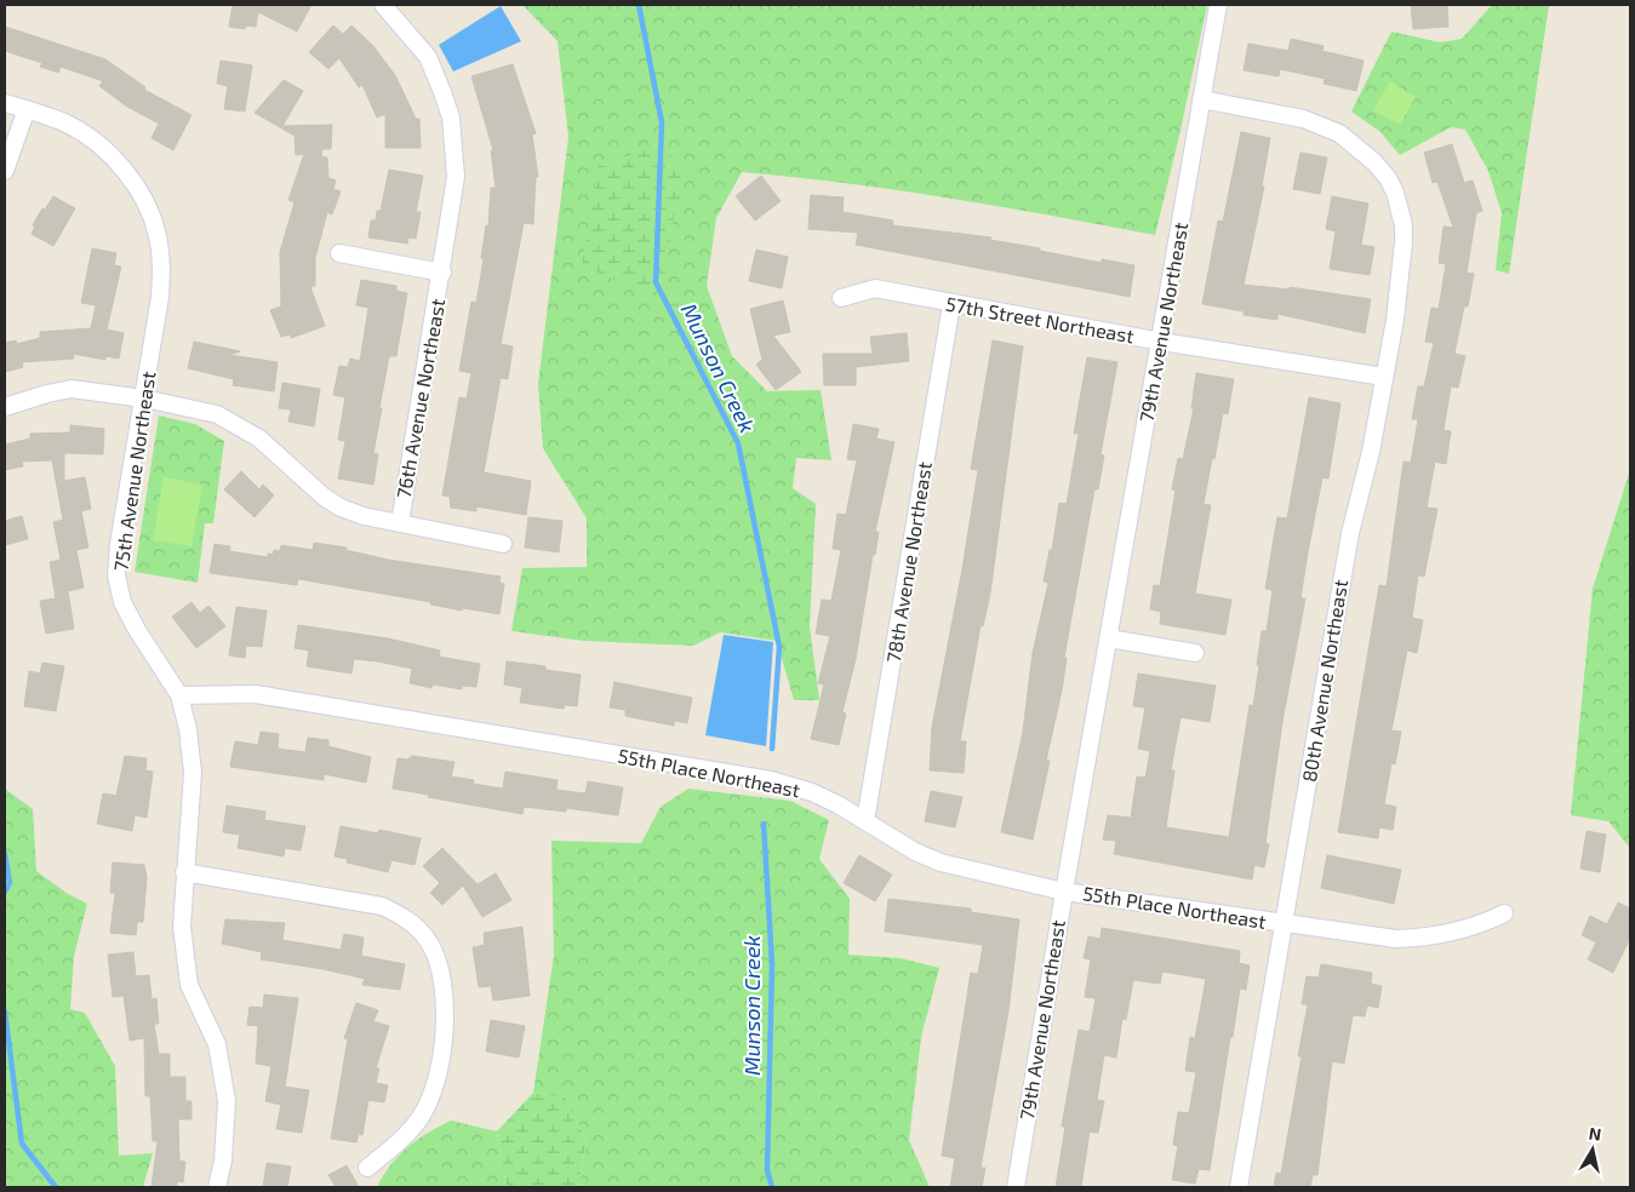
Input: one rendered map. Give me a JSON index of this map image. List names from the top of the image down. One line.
{"streets":{"street":["57th Street Northeast","79th Avenue Northeast","76th Avenue Northeast","75th Avenue Northeast","78th Avenue Northeast","80th Avenue Northeast","55th Place Northeast"]},"crossings":[["57th Street Northeast","79th Avenue Northeast"],["57th Street Northeast","78th Avenue Northeast"],["57th Street Northeast","80th Avenue Northeast"],["79th Avenue Northeast","80th Avenue Northeast"],["79th Avenue Northeast","55th Place Northeast"],["75th Avenue Northeast","55th Place Northeast"],["78th Avenue Northeast","55th Place Northeast"],["80th Avenue Northeast","55th Place Northeast"]],"water":["Munson Creek"],"north":"top"}
